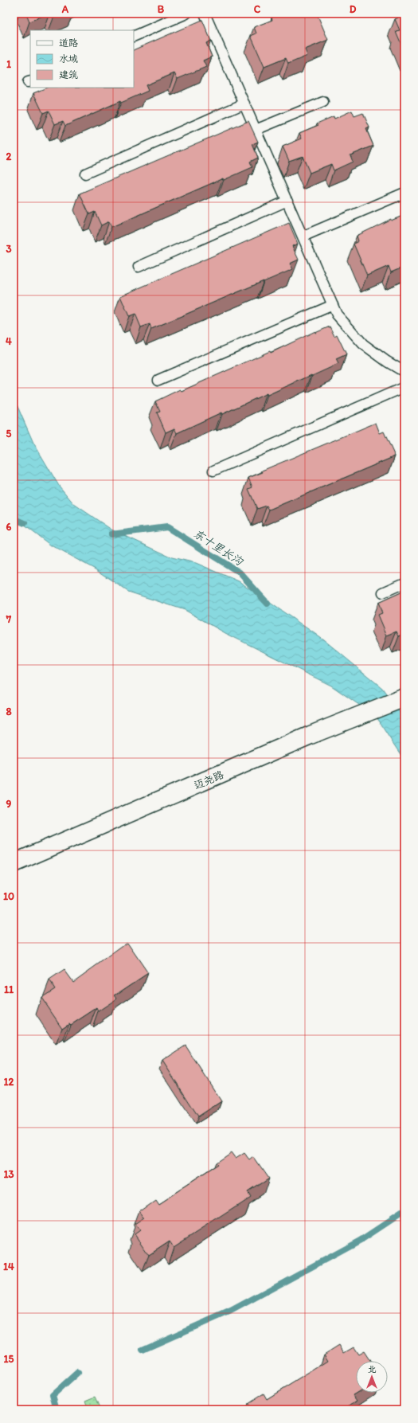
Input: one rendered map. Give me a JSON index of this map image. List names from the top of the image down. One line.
{"streets":{"street":["迈尧路"]},"water":["东十里长沟"],"legend":["道路","水域","建筑"],"north":"top","grid":{"columns":["A","B","C","D"],"rows":["1","2","3","4","5","6","7","8","9","10","11","12","13","14","15"]}}
